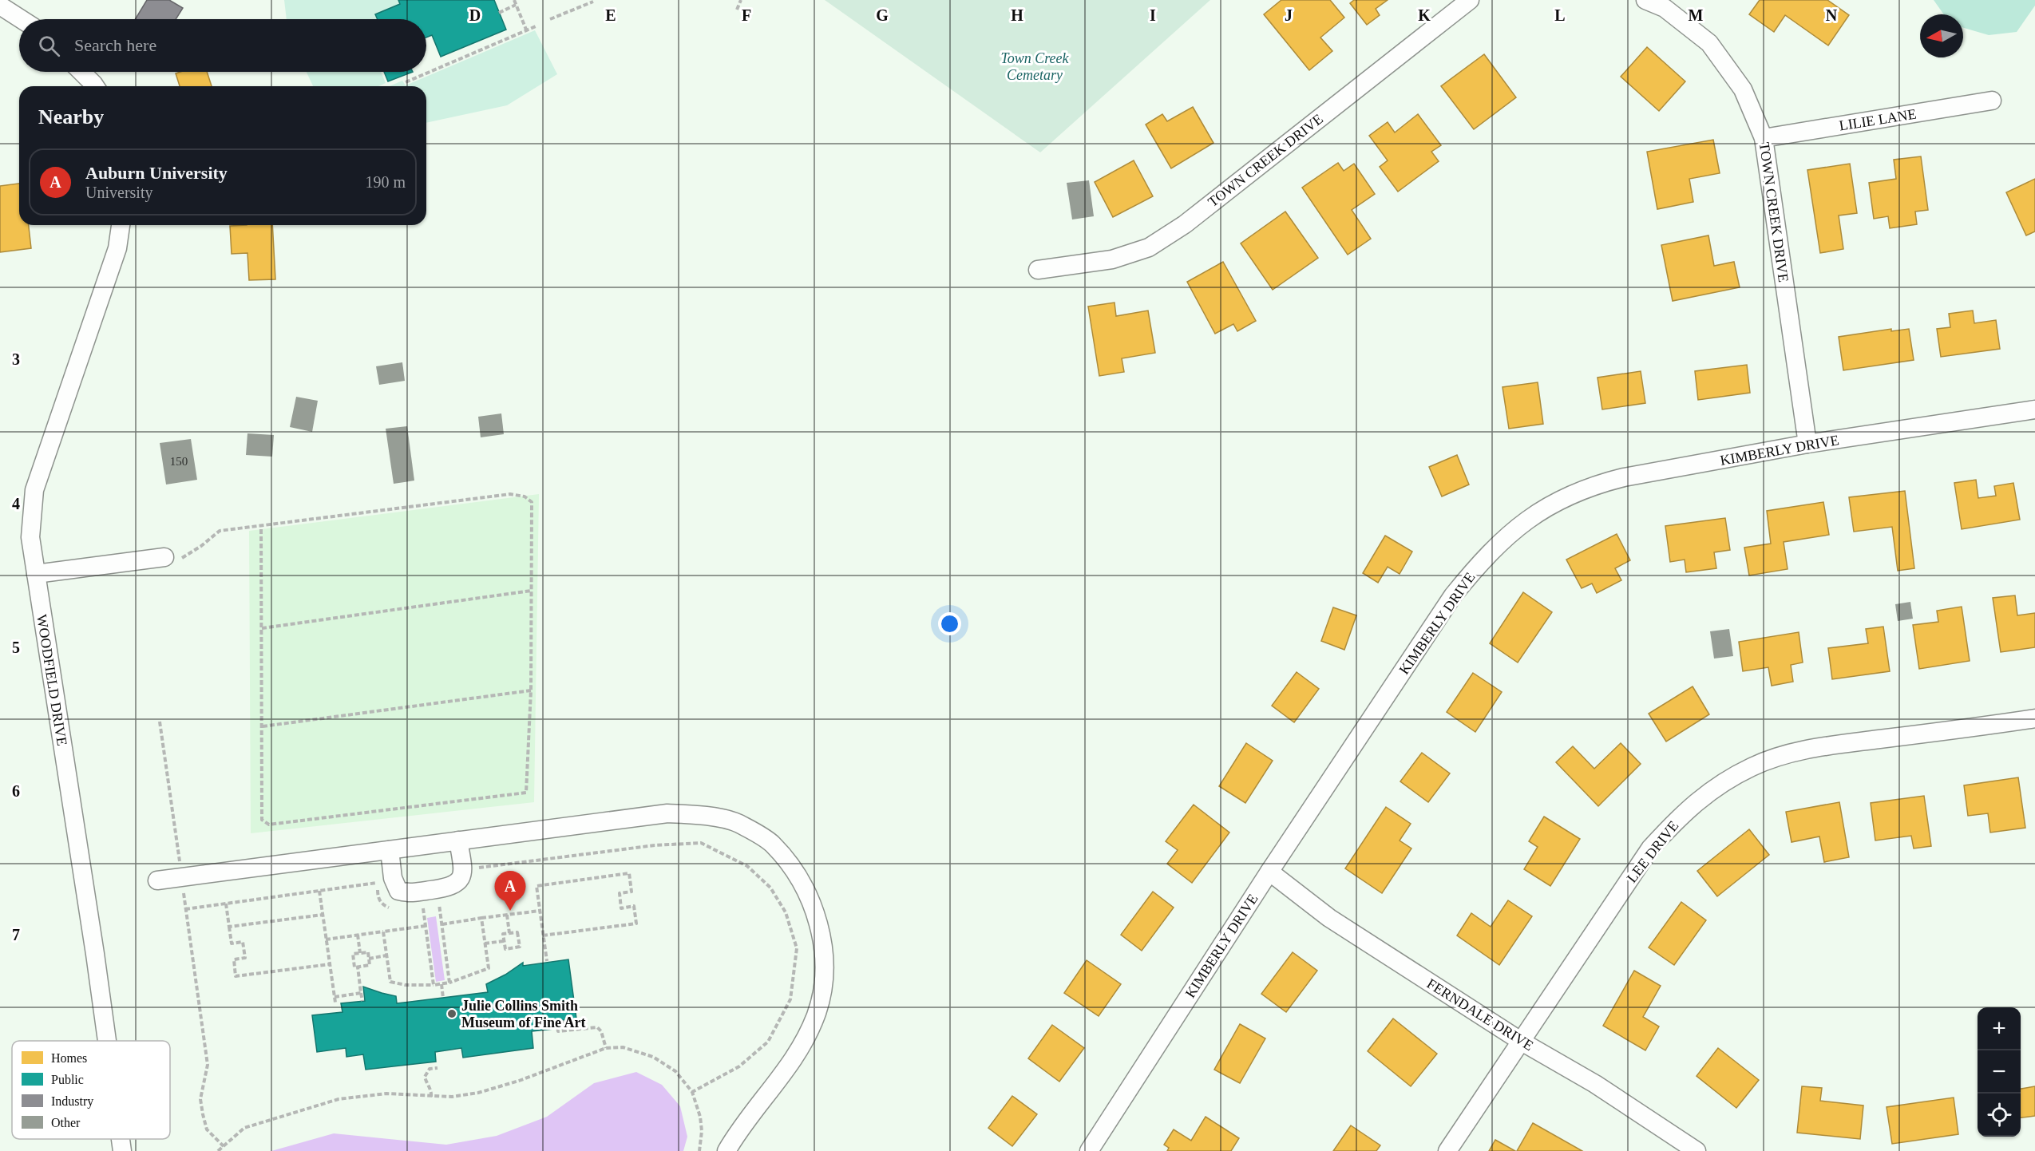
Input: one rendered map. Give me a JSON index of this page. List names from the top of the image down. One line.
{"streets":{"street":["LILIE LANE","TOWN CREEK DRIVE","KIMBERLY DRIVE","WOODFIELD DRIVE","LEE DRIVE","FERNDALE DRIVE"]},"crossings":[["LILIE LANE","TOWN CREEK DRIVE"],["TOWN CREEK DRIVE","KIMBERLY DRIVE"],["KIMBERLY DRIVE","FERNDALE DRIVE"],["LEE DRIVE","FERNDALE DRIVE"]],"parks":["Town Creek Cemetary"],"places":["Julie Collins Smith Museum of Fine Art"],"house_numbers":["150"],"legend":["Homes","Public","Industry","Other"],"north":"left","page":{"search":"Search here","heading":"Nearby","list":[{"mark":"A","name":"Auburn University","note":"University","value":"190 m"}],"pins":"A","map_buttons":["+","−"]},"grid":{"columns":["D","E","F","G","H","I","J","K","L","M","N"],"rows":["3","4","5","6","7"]}}
